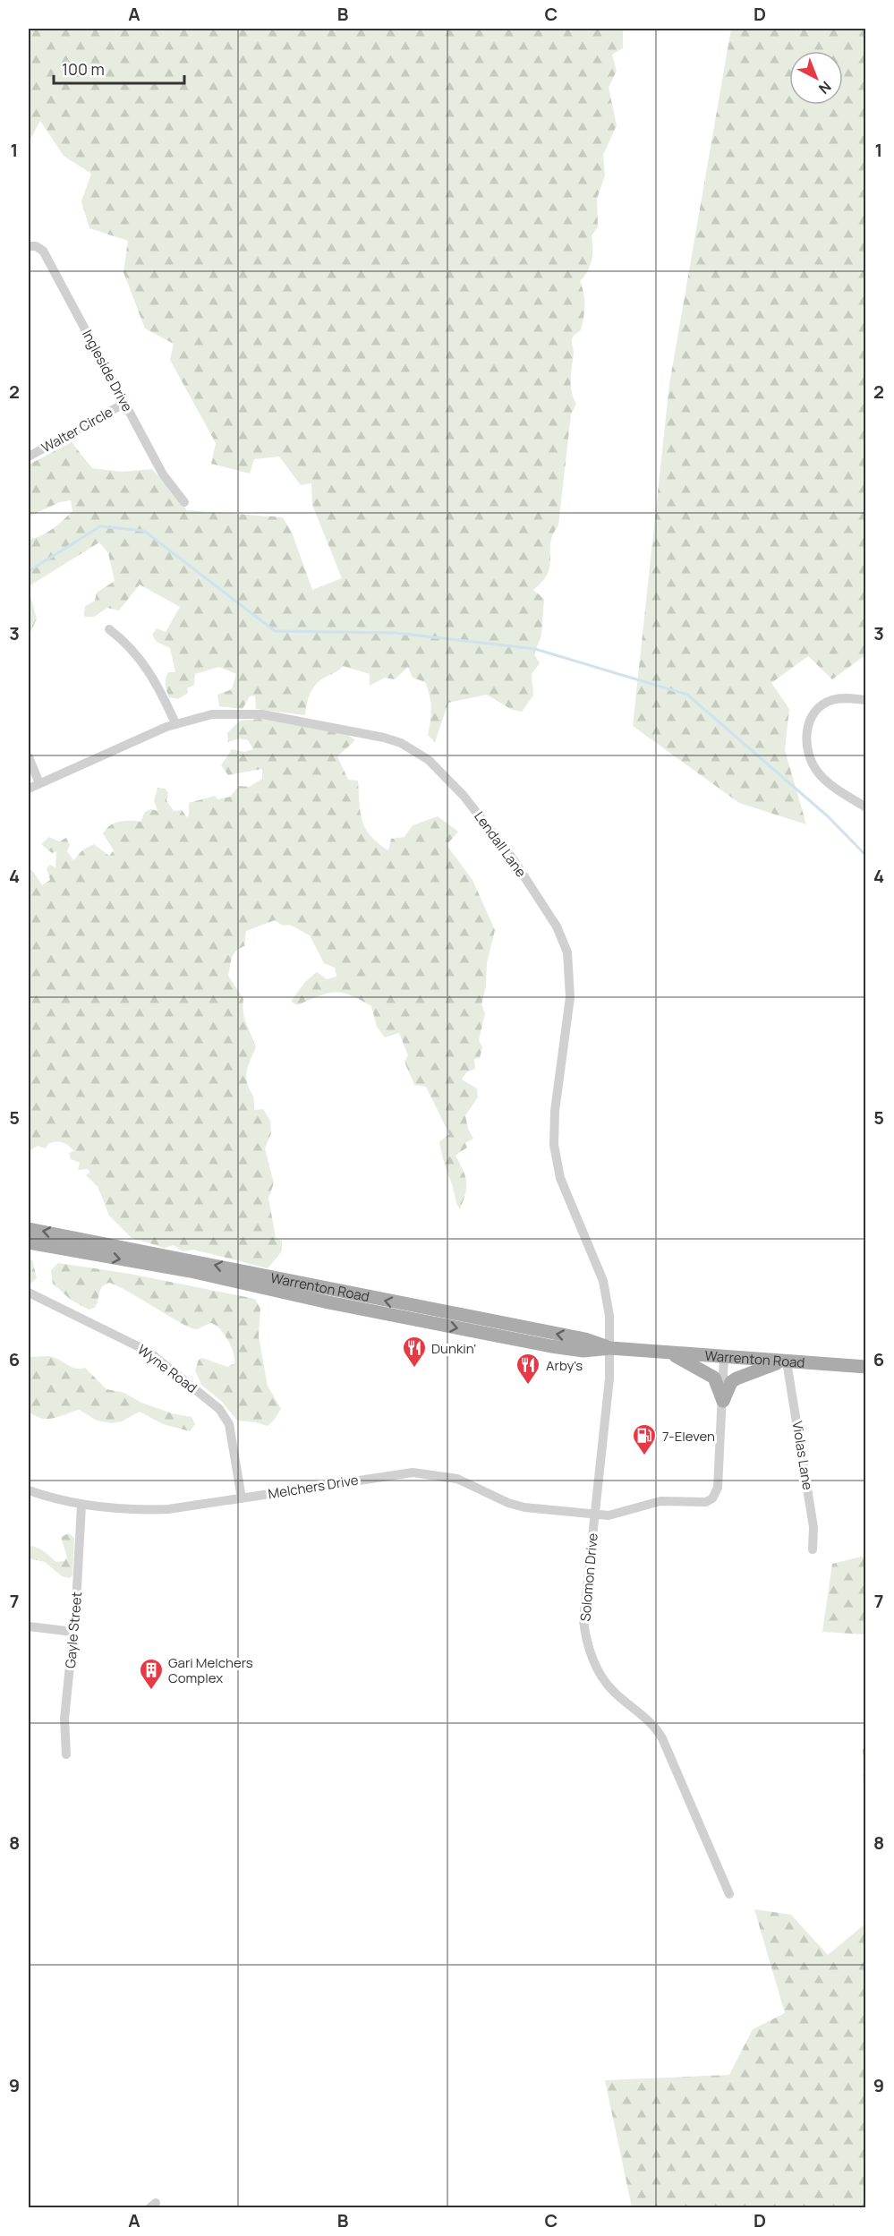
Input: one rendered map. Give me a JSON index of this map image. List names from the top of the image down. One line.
{"streets":{"main road":["Warrenton Road"],"street":["Ingleside Drive","Walter Circle","Lendall Lane","Wyne Road","Violas Lane","Melchers Drive","Solomon Drive","Gayle Street"]},"crossings":[["Ingleside Drive","Walter Circle"],["Lendall Lane","Warrenton Road"],["Lendall Lane","Solomon Drive"],["Warrenton Road","Violas Lane"],["Warrenton Road","Solomon Drive"],["Wyne Road","Melchers Drive"],["Melchers Drive","Solomon Drive"],["Melchers Drive","Gayle Street"]],"places":{"restaurant":["Dunkin'","Arby's"],"fuel station":["7-Eleven"],"building":["Gari Melchers Complex"]},"scale_bar":"100 m","north":"bottom right","grid":{"columns":["A","B","C","D"],"rows":["1","2","3","4","5","6","7","8","9"]}}
